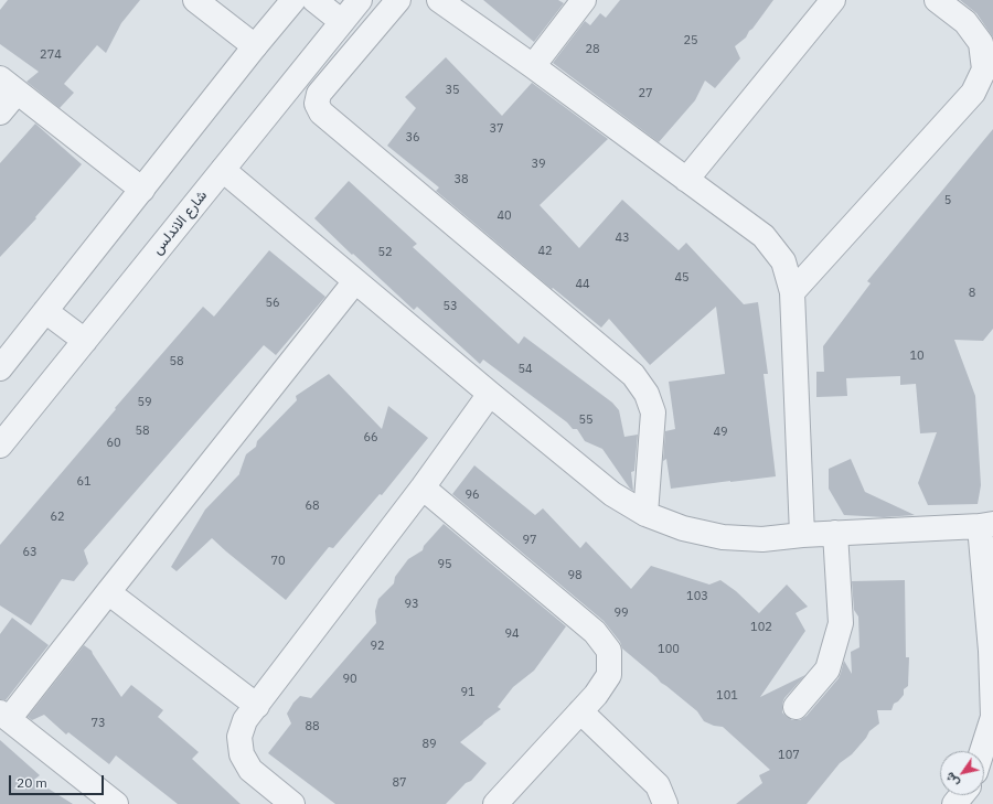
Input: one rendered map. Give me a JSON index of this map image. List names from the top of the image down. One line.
{"streets":{"street":["شارع الاندلس"]},"house_numbers":["25","28","274","35","27","37","36","39","38","5","40","43","42","52","45","44","8","56","53","10","58","54","59","55","58","49","66","60","61","96","68","62","97","63","70","95","98","103","93","99","102","94","92","100","90","91","101","73","88","89","107","87"],"scale_bar":"20 m","north":"bottom left"}
